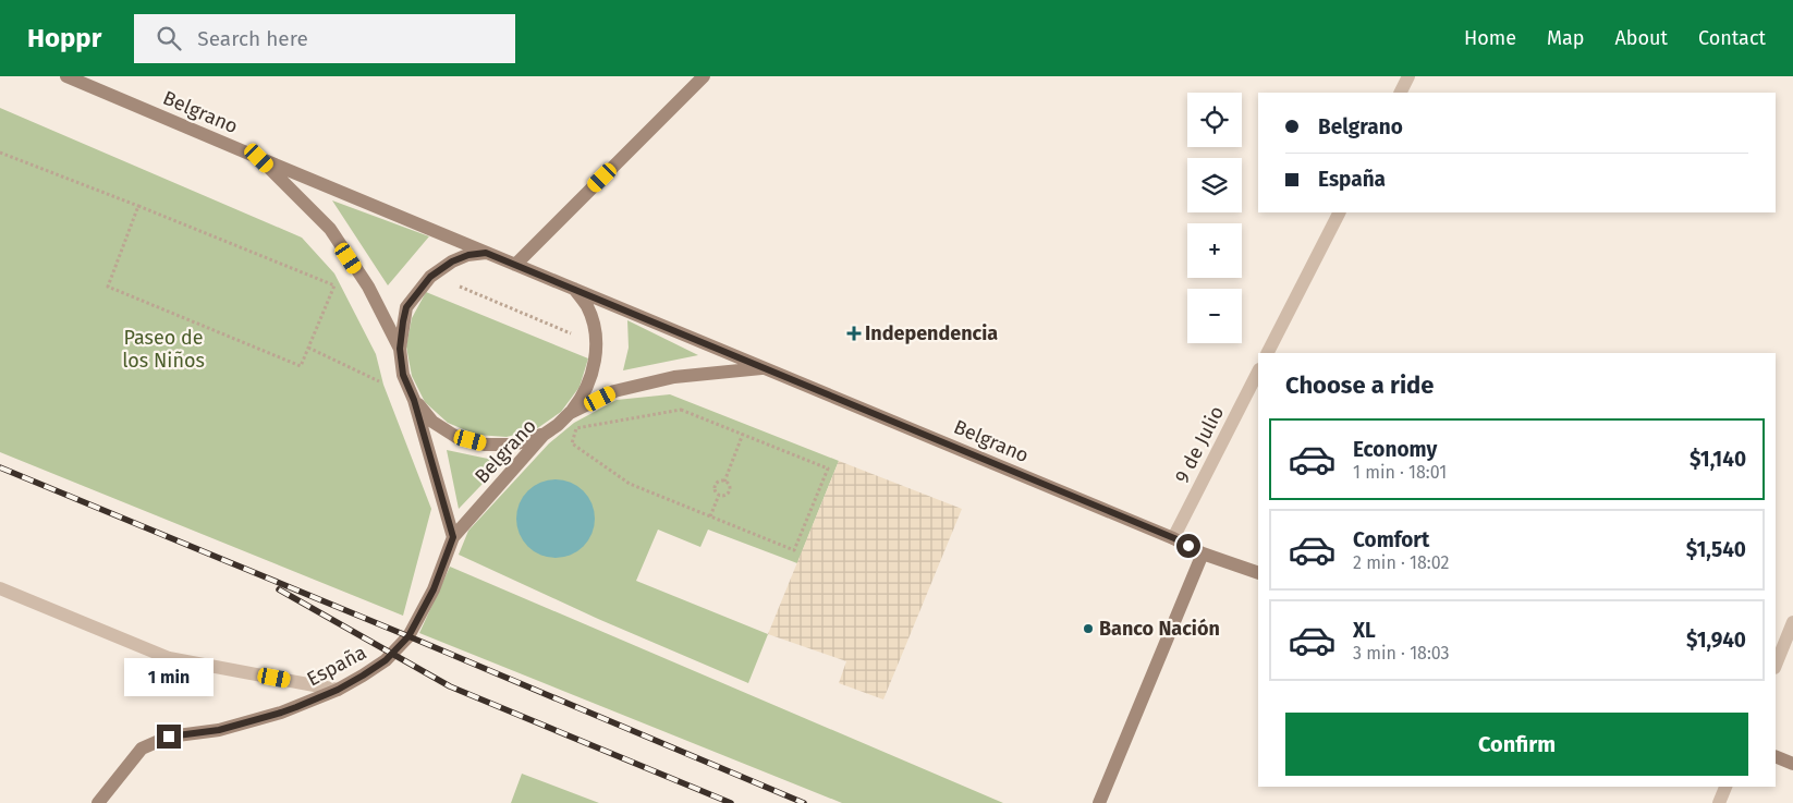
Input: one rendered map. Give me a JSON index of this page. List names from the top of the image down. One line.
{"streets":{"main road":["Belgrano","España"],"street":["9 de Julio"]},"crossings":[["Belgrano","9 de Julio"],["Belgrano","España"]],"parks":["Paseo de los Niños"],"places":{"health":["Independencia"],"other":["Banco Nación"]},"page":{"header":"Hoppr","search":"Search here","nav":["Home","Map","About","Contact"],"map_buttons":["+","−"],"banner":["Belgrano","España"],"heading":"Choose a ride","list":[{"name":"Economy","note":"1 min · 18:01","value":"$1,140"},{"name":"Comfort","note":"2 min · 18:02","value":"$1,540"},{"name":"XL","note":"3 min · 18:03","value":"$1,940"}],"bubble":"1 min","buttons":"Confirm"}}
